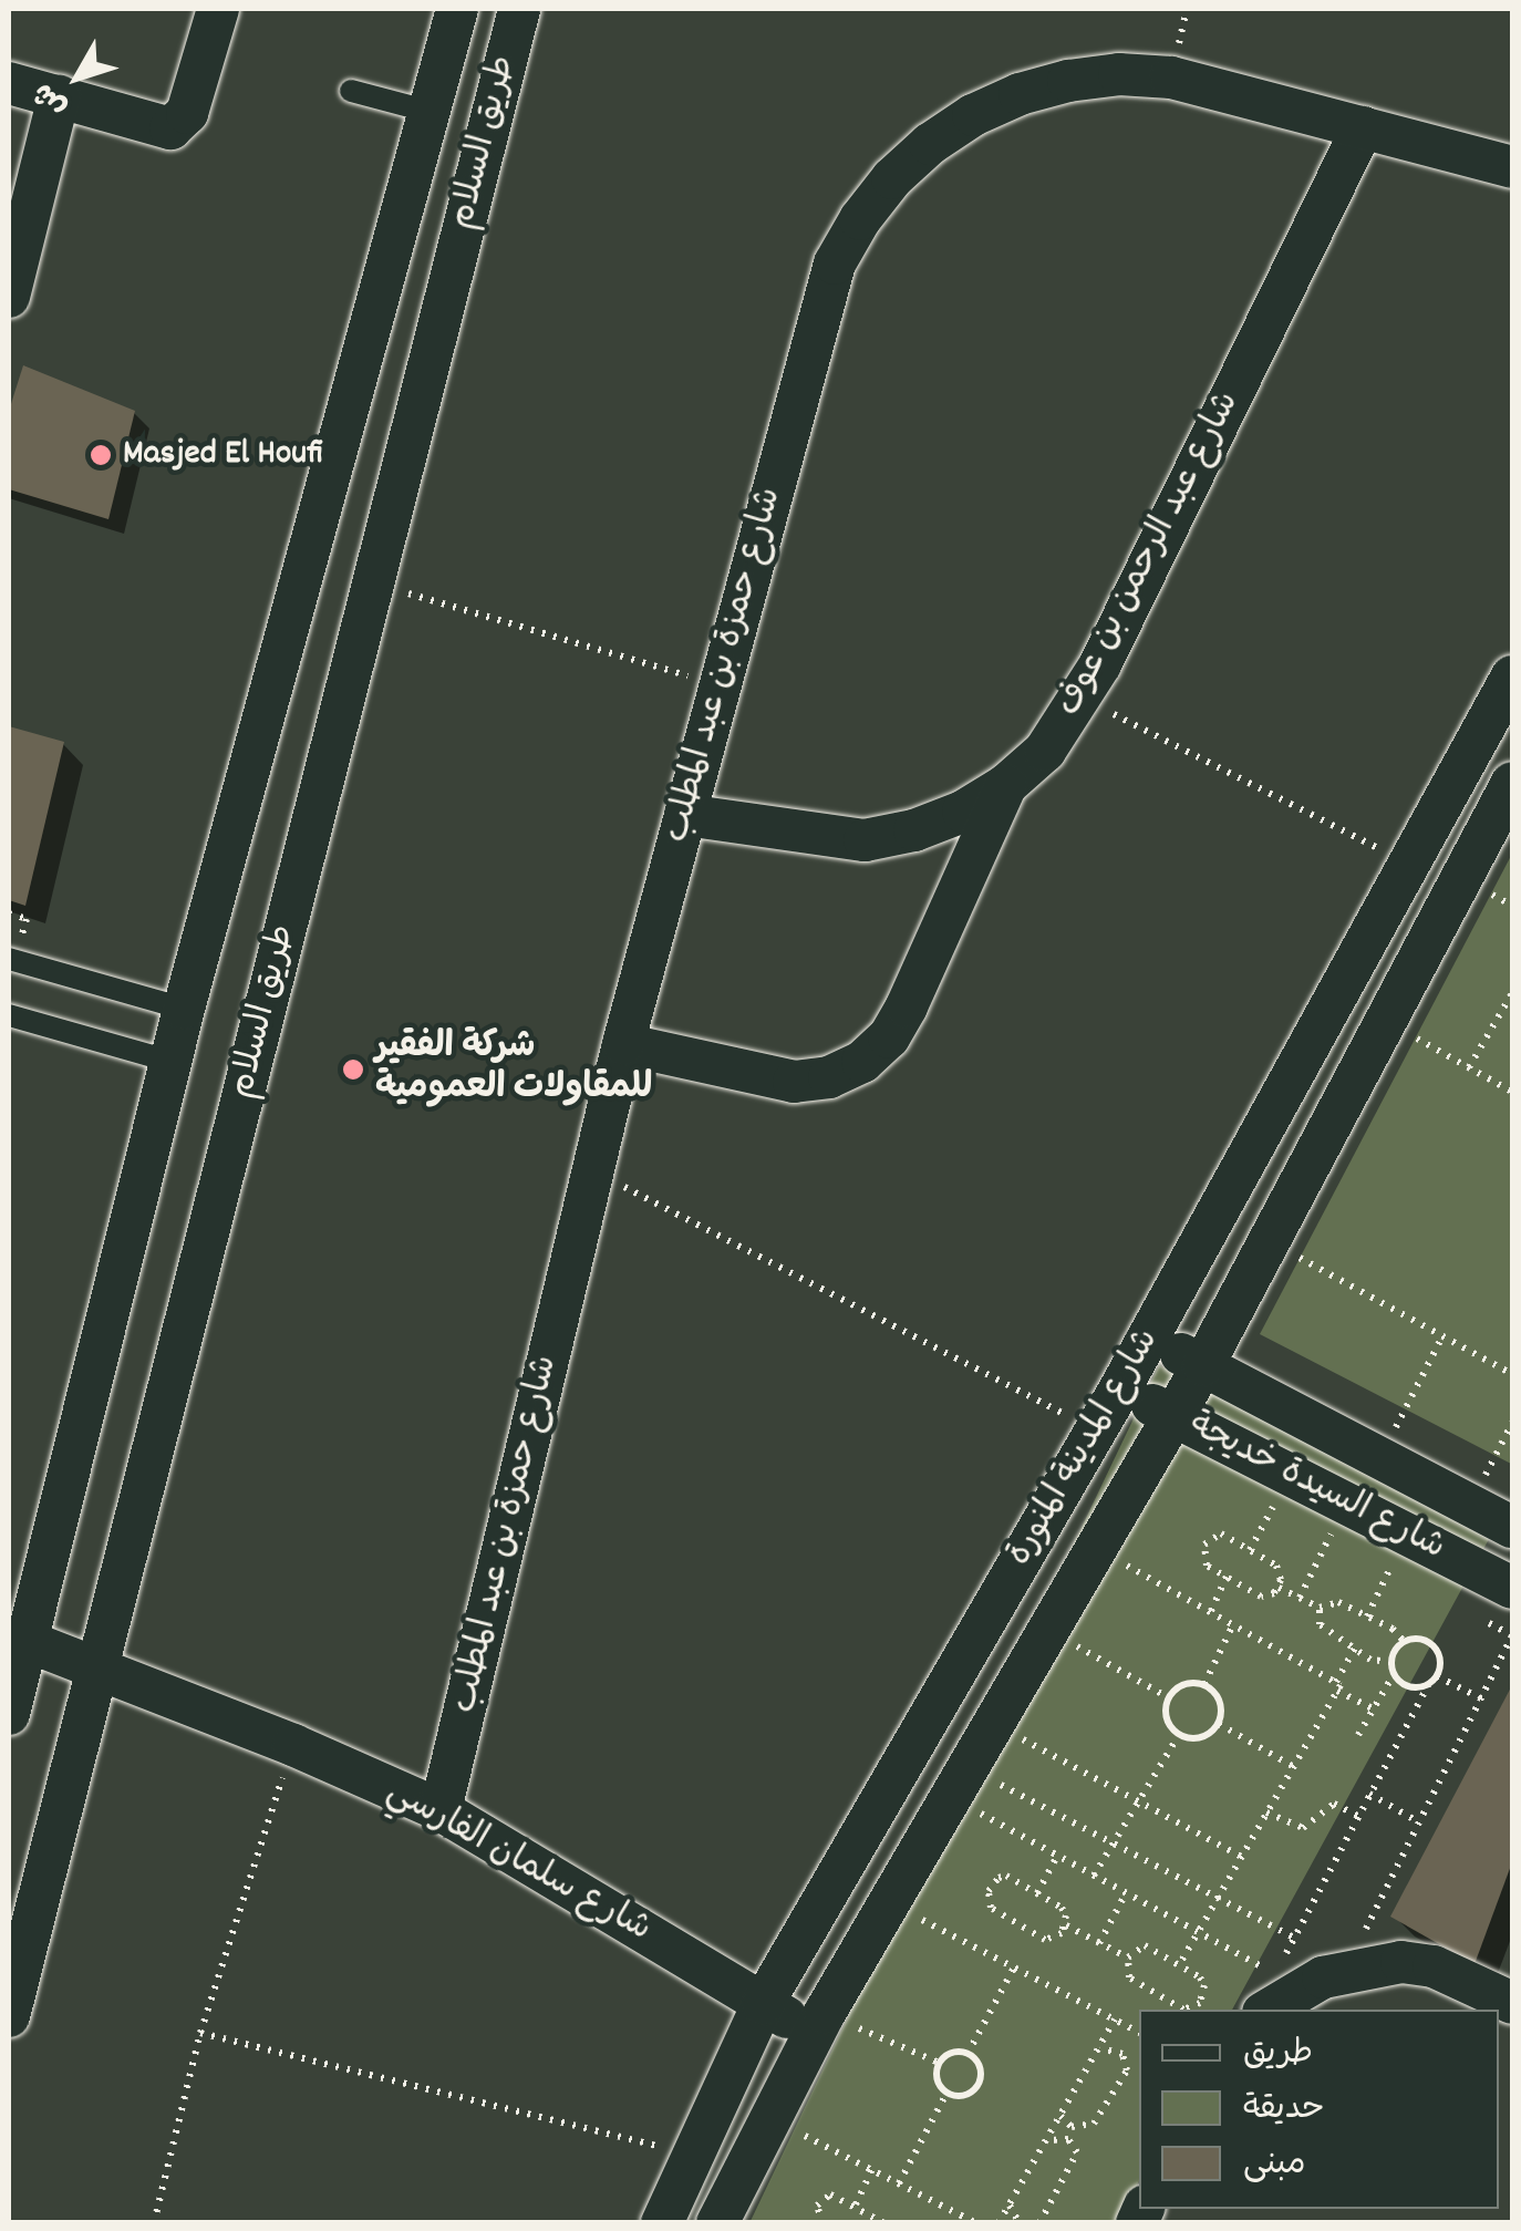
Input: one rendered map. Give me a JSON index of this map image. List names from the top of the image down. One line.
{"streets":{"street":["طريق السلام","شارع عبد الرحمن بن عوف","شارع حمزة بن عبد المطلب","شارع المدينة المنورة","شارع السيدة خديجة","شارع سلمان الفارسي"]},"crossings":[["طريق السلام","شارع سلمان الفارسي"],["شارع عبد الرحمن بن عوف","شارع حمزة بن عبد المطلب"],["شارع حمزة بن عبد المطلب","شارع سلمان الفارسي"],["شارع المدينة المنورة","شارع السيدة خديجة"],["شارع المدينة المنورة","شارع سلمان الفارسي"]],"places":["Masjed El Houfi","شركة الفقير للمقاولات العمومية"],"legend":["طريق","حديقة","مبنى"],"north":"bottom left"}
